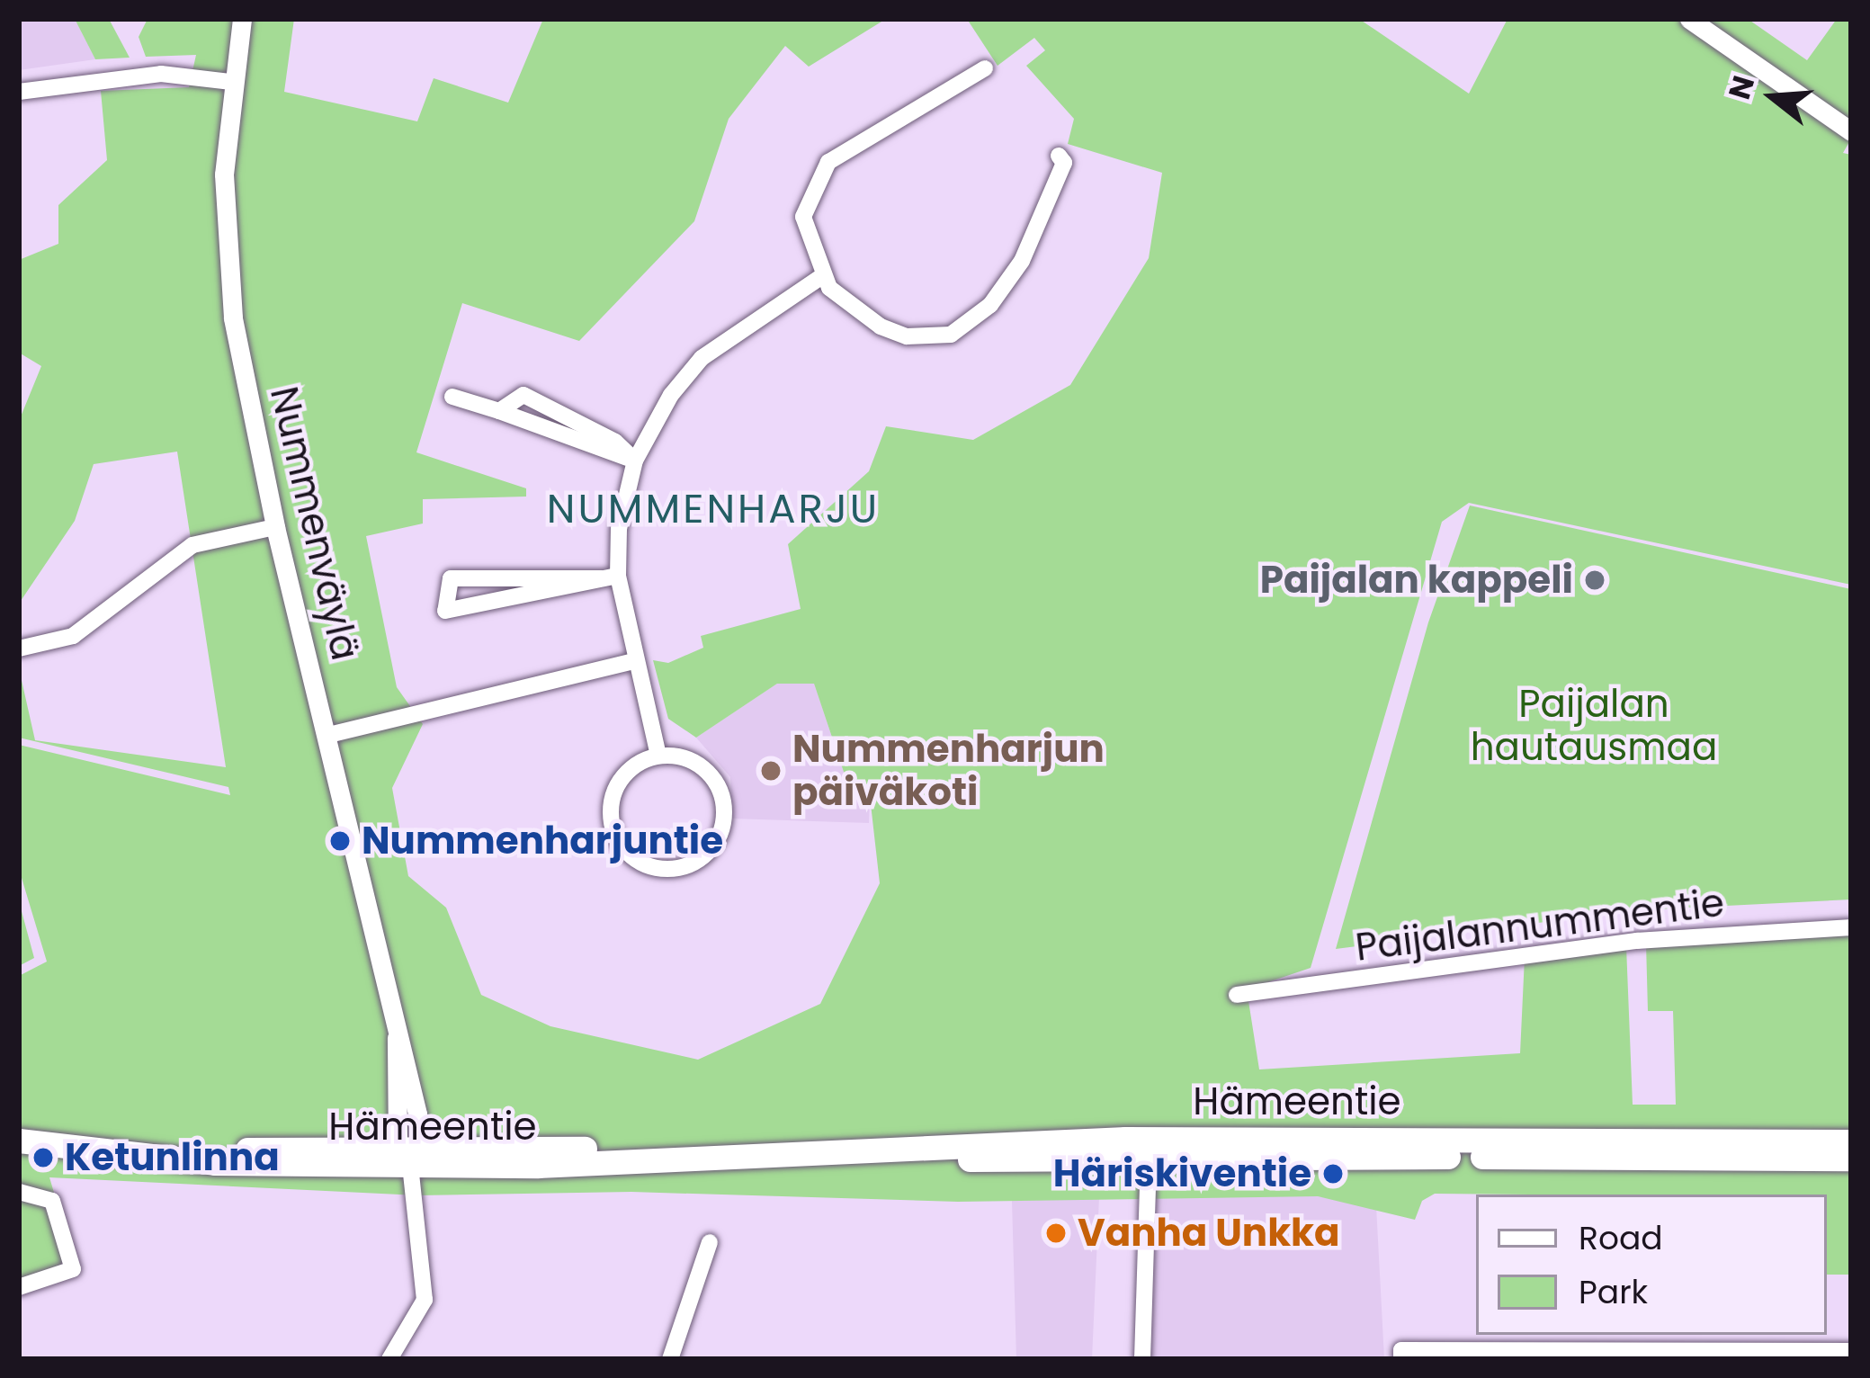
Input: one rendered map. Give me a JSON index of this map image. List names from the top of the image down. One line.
{"streets":{"main road":["Hämeentie"],"street":["Nummenväylä","Paijalannummentie"]},"crossings":[["Nummenväylä","Hämeentie"]],"districts":["NUMMENHARJU"],"parks":["Paijalan hautausmaa"],"places":["Paijalan kappeli","Nummenharjun päiväkoti","Nummenharjuntie","Ketunlinna","Häriskiventie","Vanha Unkka"],"legend":["Road","Park"],"north":"left"}
